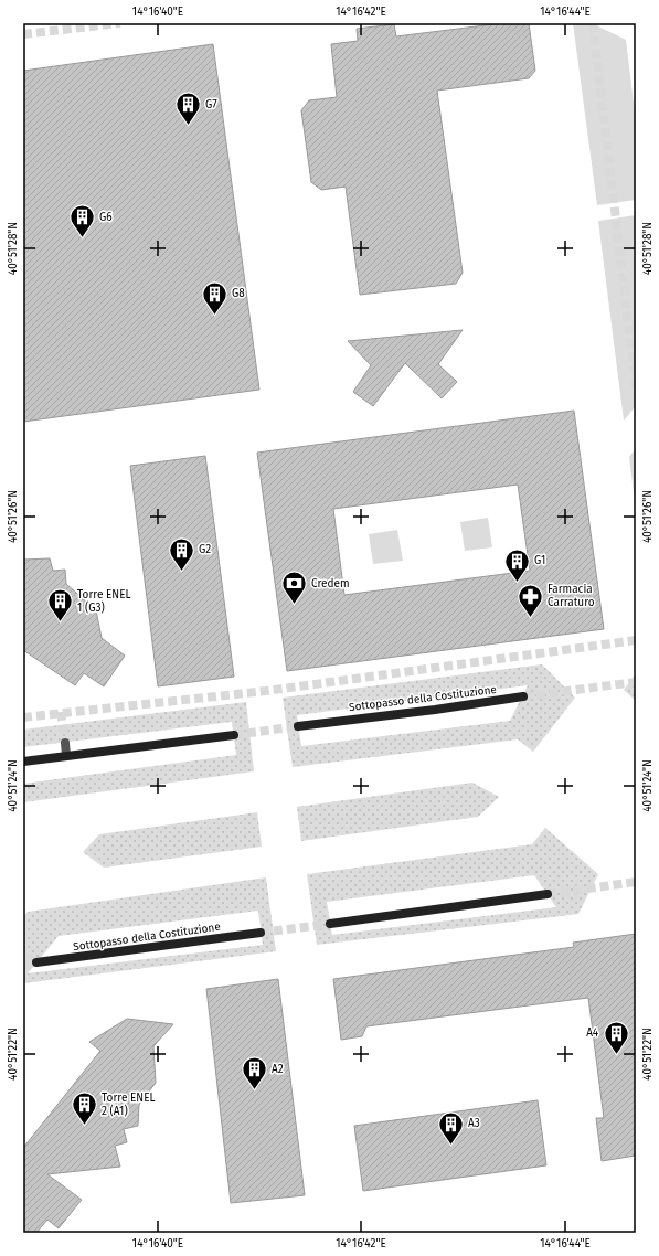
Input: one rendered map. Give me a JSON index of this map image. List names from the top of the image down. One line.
{"streets":{"main road":["Sottopasso della Costituzione"]},"places":{"building":["G7","G6","G8","G2","G1","Torre ENEL 1 (G3)","A4","A2","Torre ENEL 2 (A1)","A3"],"bank":["Credem"],"pharmacy":["Farmacia Carraturo"]},"coordinates":["14°16'40\"E","14°16'42\"E","14°16'44\"E","40°51'28\"N","40°51'26\"N","40°51'24\"N","40°51'22\"N"]}
